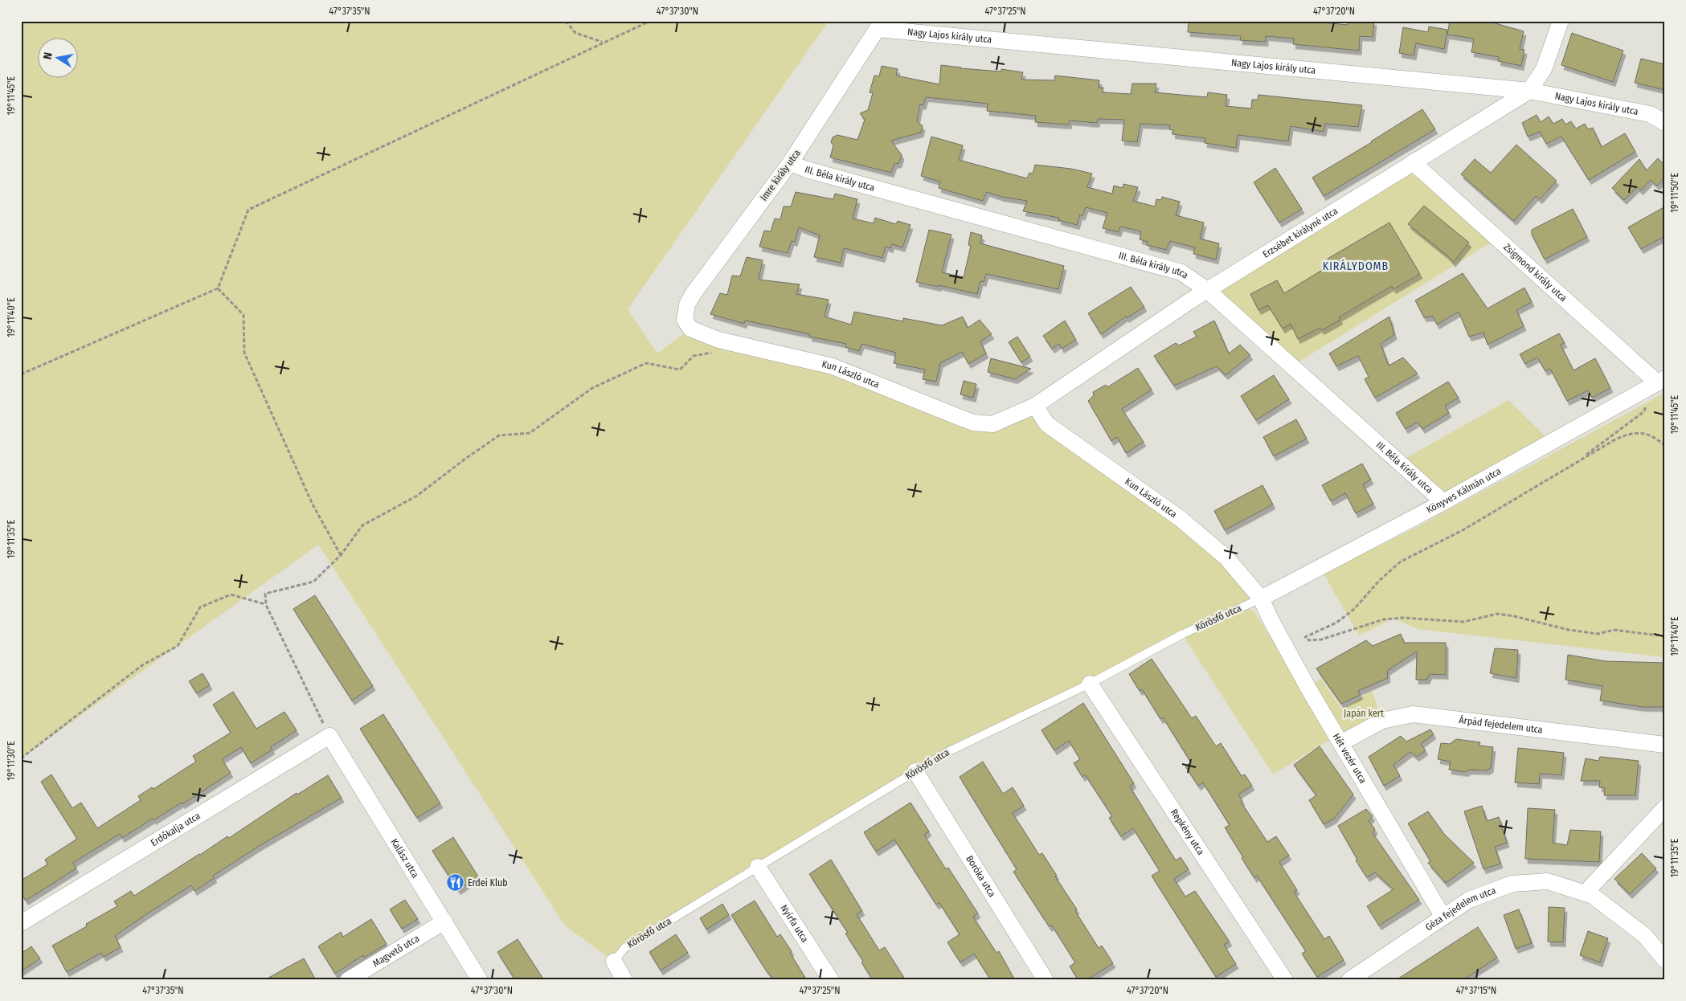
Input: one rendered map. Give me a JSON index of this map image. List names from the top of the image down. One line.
{"streets":{"street":["Nagy Lajos király utca","Imre király utca","III. Béla király utca","Erzsébet királyné utca","Zsigmond király utca","Kun László utca","Könyves Kálmán utca","Árpád fejedelem utca","Hét vezér utca","Erdőkalja utca","Repkény utca","Kalász utca","Boróka utca","Géza fejedelem utca","Nyírfa utca","Magvető utca"],"lane":["Körösfő utca"]},"crossings":[["Nagy Lajos király utca","Imre király utca"],["Nagy Lajos király utca","Erzsébet királyné utca"],["Imre király utca","III. Béla király utca"],["Imre király utca","Kun László utca"],["III. Béla király utca","Erzsébet királyné utca"],["III. Béla király utca","Könyves Kálmán utca"],["Erzsébet királyné utca","Zsigmond király utca"],["Erzsébet királyné utca","Kun László utca"],["Zsigmond király utca","Könyves Kálmán utca"],["Kun László utca","Könyves Kálmán utca"],["Kun László utca","Körösfő utca"],["Kun László utca","Hét vezér utca"],["Könyves Kálmán utca","Körösfő utca"],["Könyves Kálmán utca","Hét vezér utca"],["Körösfő utca","Hét vezér utca"],["Körösfő utca","Repkény utca"],["Körösfő utca","Boróka utca"],["Körösfő utca","Nyírfa utca"],["Árpád fejedelem utca","Hét vezér utca"],["Hét vezér utca","Géza fejedelem utca"],["Erdőkalja utca","Kalász utca"],["Kalász utca","Magvető utca"]],"districts":["KIRÁLYDOMB"],"parks":["Japán kert"],"places":{"restaurant":["Erdei Klub"]},"north":"left","coordinates":["47°37'35\"N","47°37'30\"N","47°37'25\"N","47°37'20\"N","19°11'45\"E","19°11'50\"E","19°11'40\"E","19°11'35\"E","19°11'30\"E","47°37'15\"N"]}
